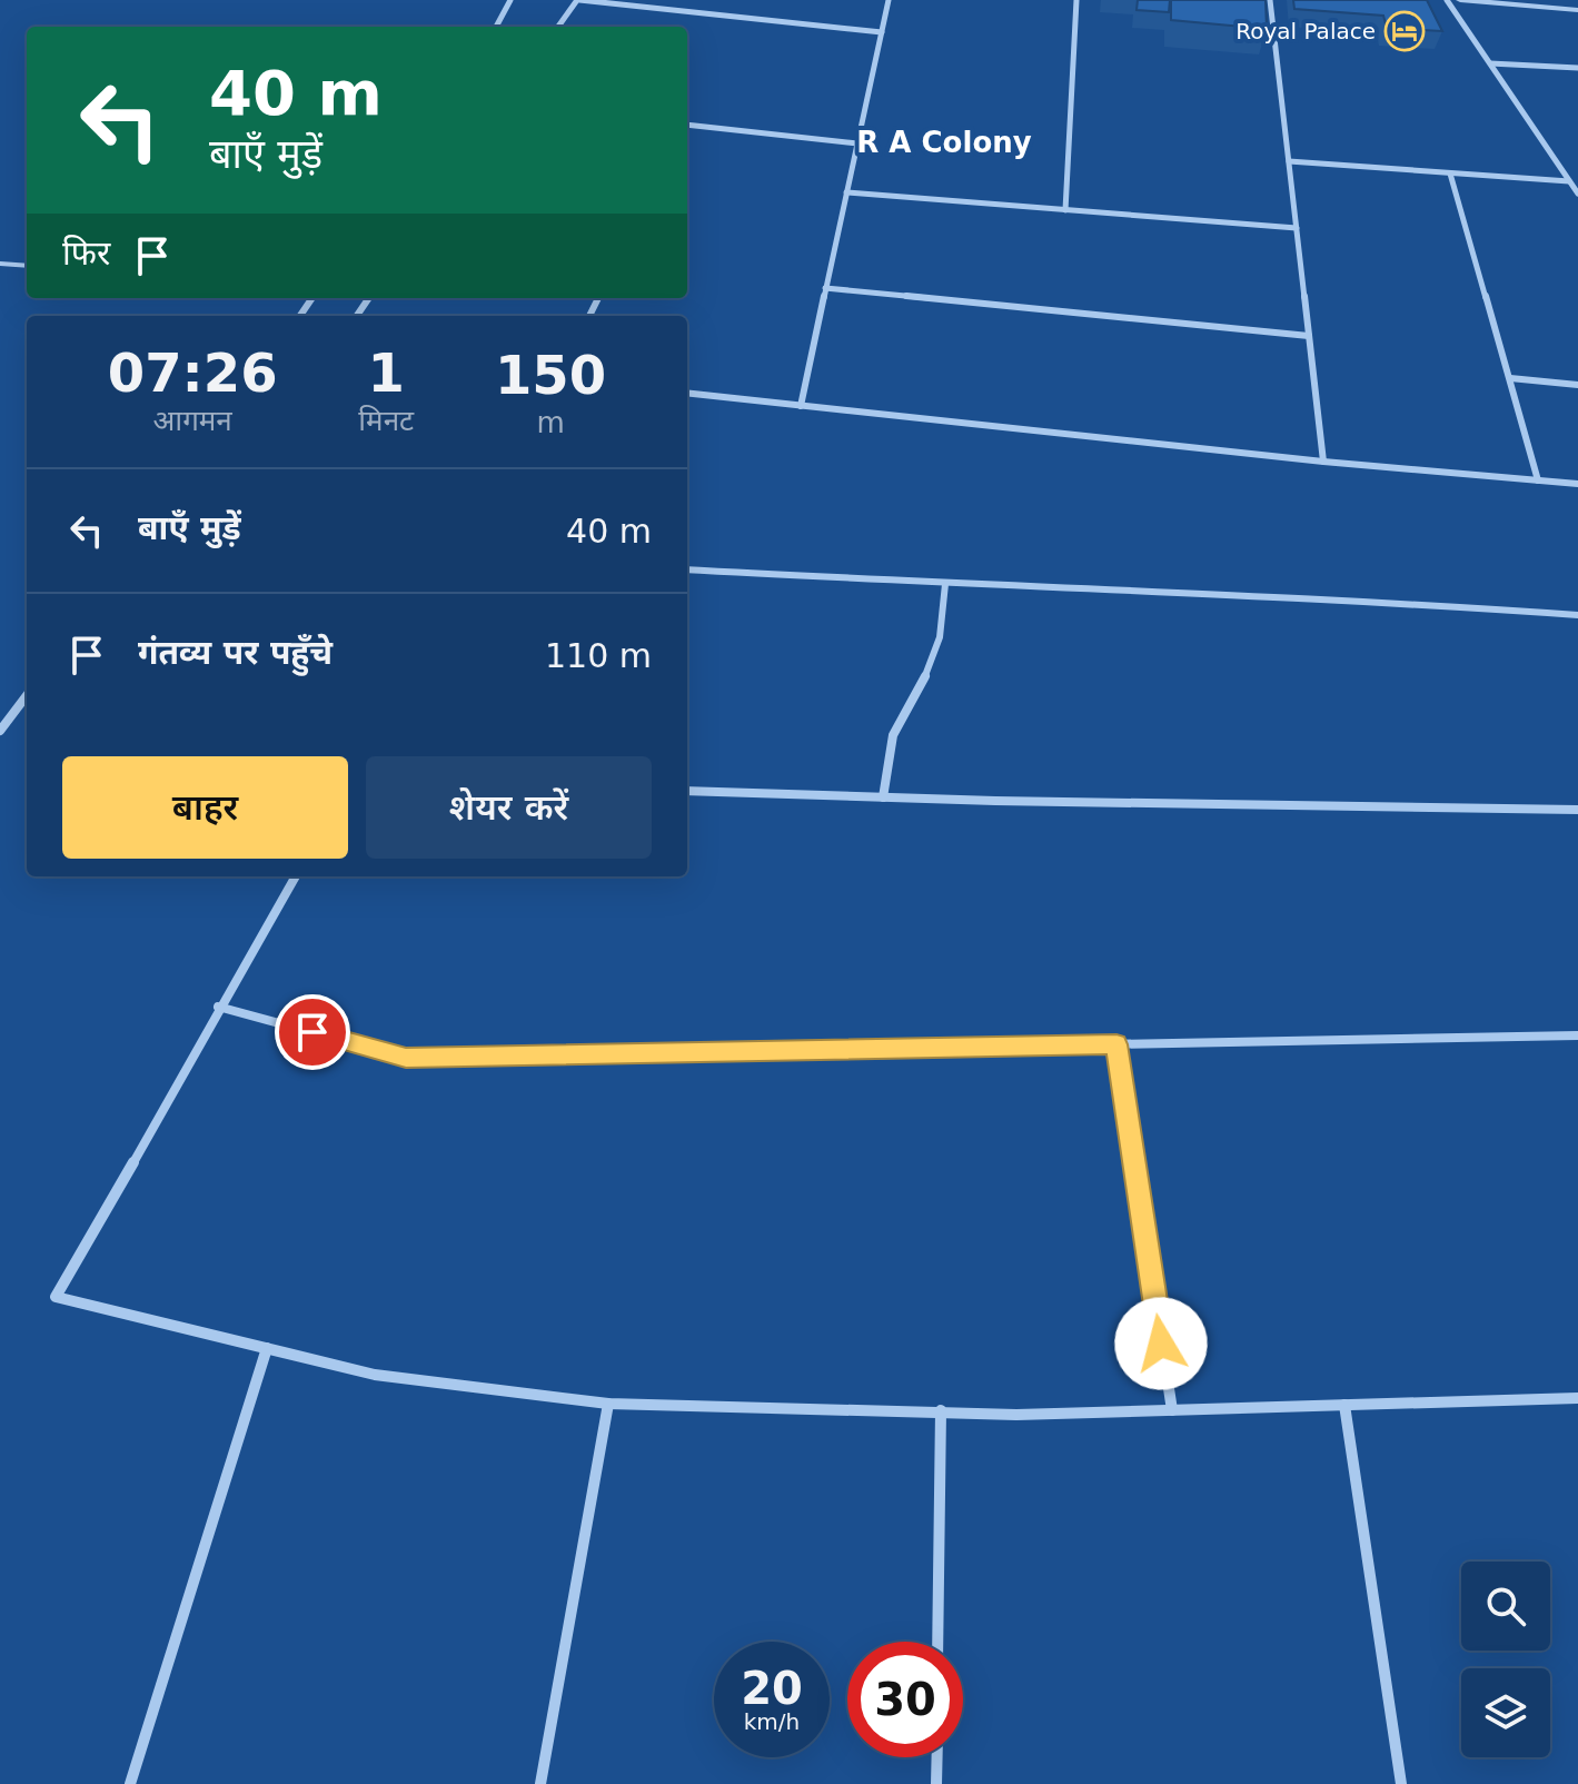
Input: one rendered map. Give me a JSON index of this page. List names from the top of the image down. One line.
{"districts":["R A Colony"],"places":{"hotel":["Royal Palace"]},"page":{"turn":["40 m","बाएँ मुड़ें"],"then":"फिर","eta":["07:26","आगमन","1","मिनट","150","m"],"list":[{"name":"बाएँ मुड़ें","value":"40 m"},{"name":"गंतव्य पर पहुँचे","value":"110 m"}],"buttons":["बाहर","शेयर करें"],"speed":"20 km/h","limit":"30"}}
